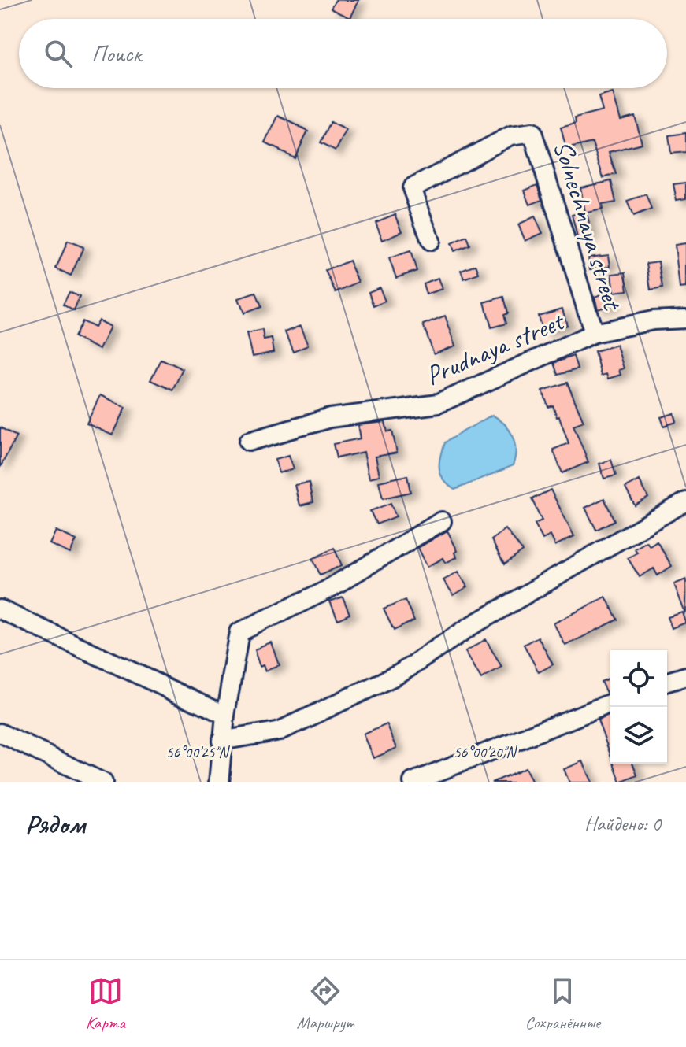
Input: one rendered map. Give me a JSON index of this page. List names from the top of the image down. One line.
{"streets":{"street":["Solnechnaya street","Prudnaya street"]},"crossings":[["Solnechnaya street","Prudnaya street"]],"page":{"search":"Поиск","heading":["Рядом","Найдено: 0"],"nav":["Карта","Маршрут","Сохранённые"]},"coordinates":["56°00'25\"N","56°00'20\"N"]}
